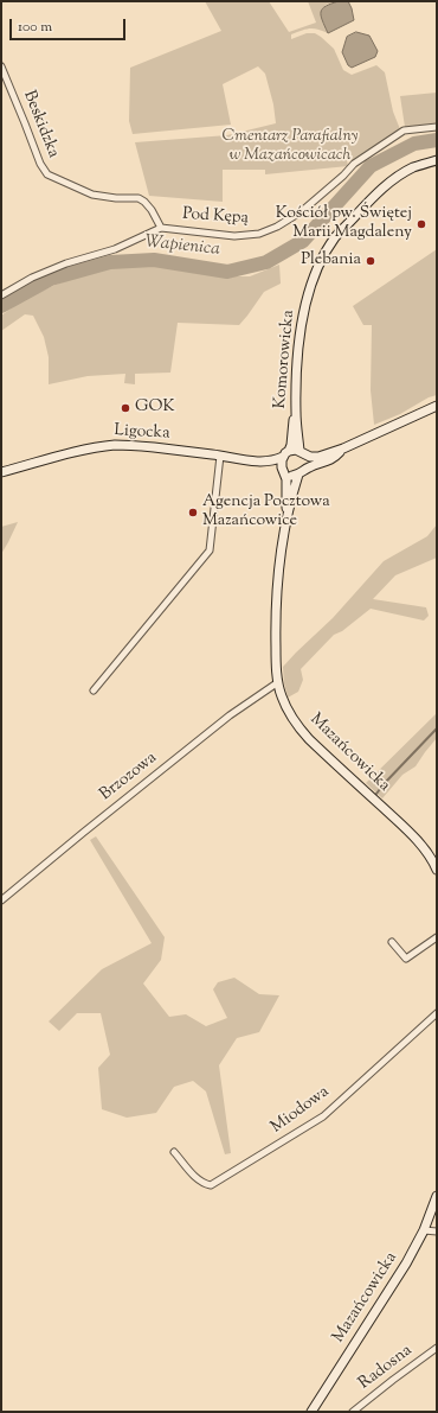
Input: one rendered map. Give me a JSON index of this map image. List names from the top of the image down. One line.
{"streets":{"street":["Beskidzka","Pod Kępą","Komorowicka","Ligocka","Mazańcowicka","Brzozowa","Miodowa","Radosna"]},"crossings":[["Beskidzka","Pod Kępą"],["Komorowicka","Ligocka"],["Komorowicka","Mazańcowicka"],["Ligocka","Mazańcowicka"],["Mazańcowicka","Brzozowa"]],"water":["Wapienica"],"parks":["Cmentarz Parafialny w Mazańcowicach"],"places":["Kościół pw. Świętej Marii Magdaleny","Plebania","GOK","Agencja Pocztowa Mazańcowice"],"scale_bar":"100 m"}
